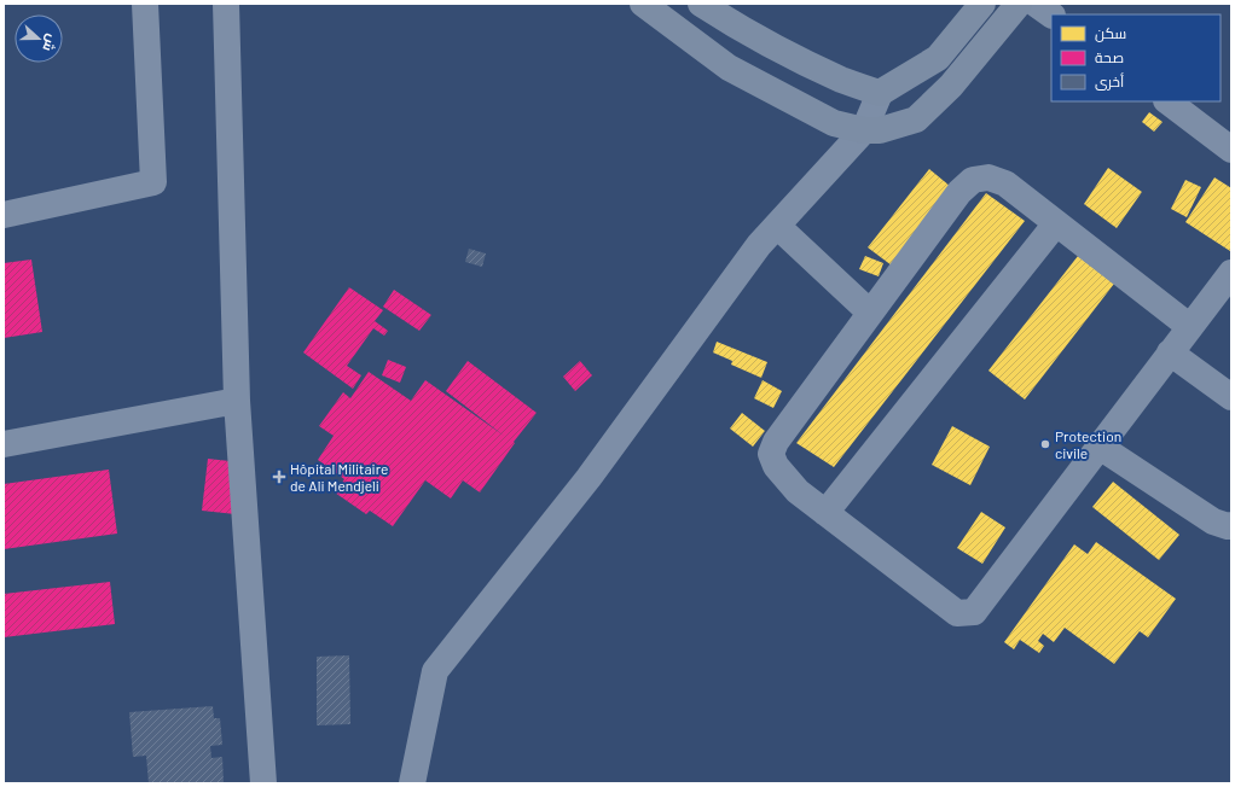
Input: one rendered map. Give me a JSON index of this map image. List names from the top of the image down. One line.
{"places":{"other":["Protection civile"],"health":["Hôpital Militaire de Ali Mendjeli"]},"legend":["سكن","صحة","أخرى"],"north":"right"}
